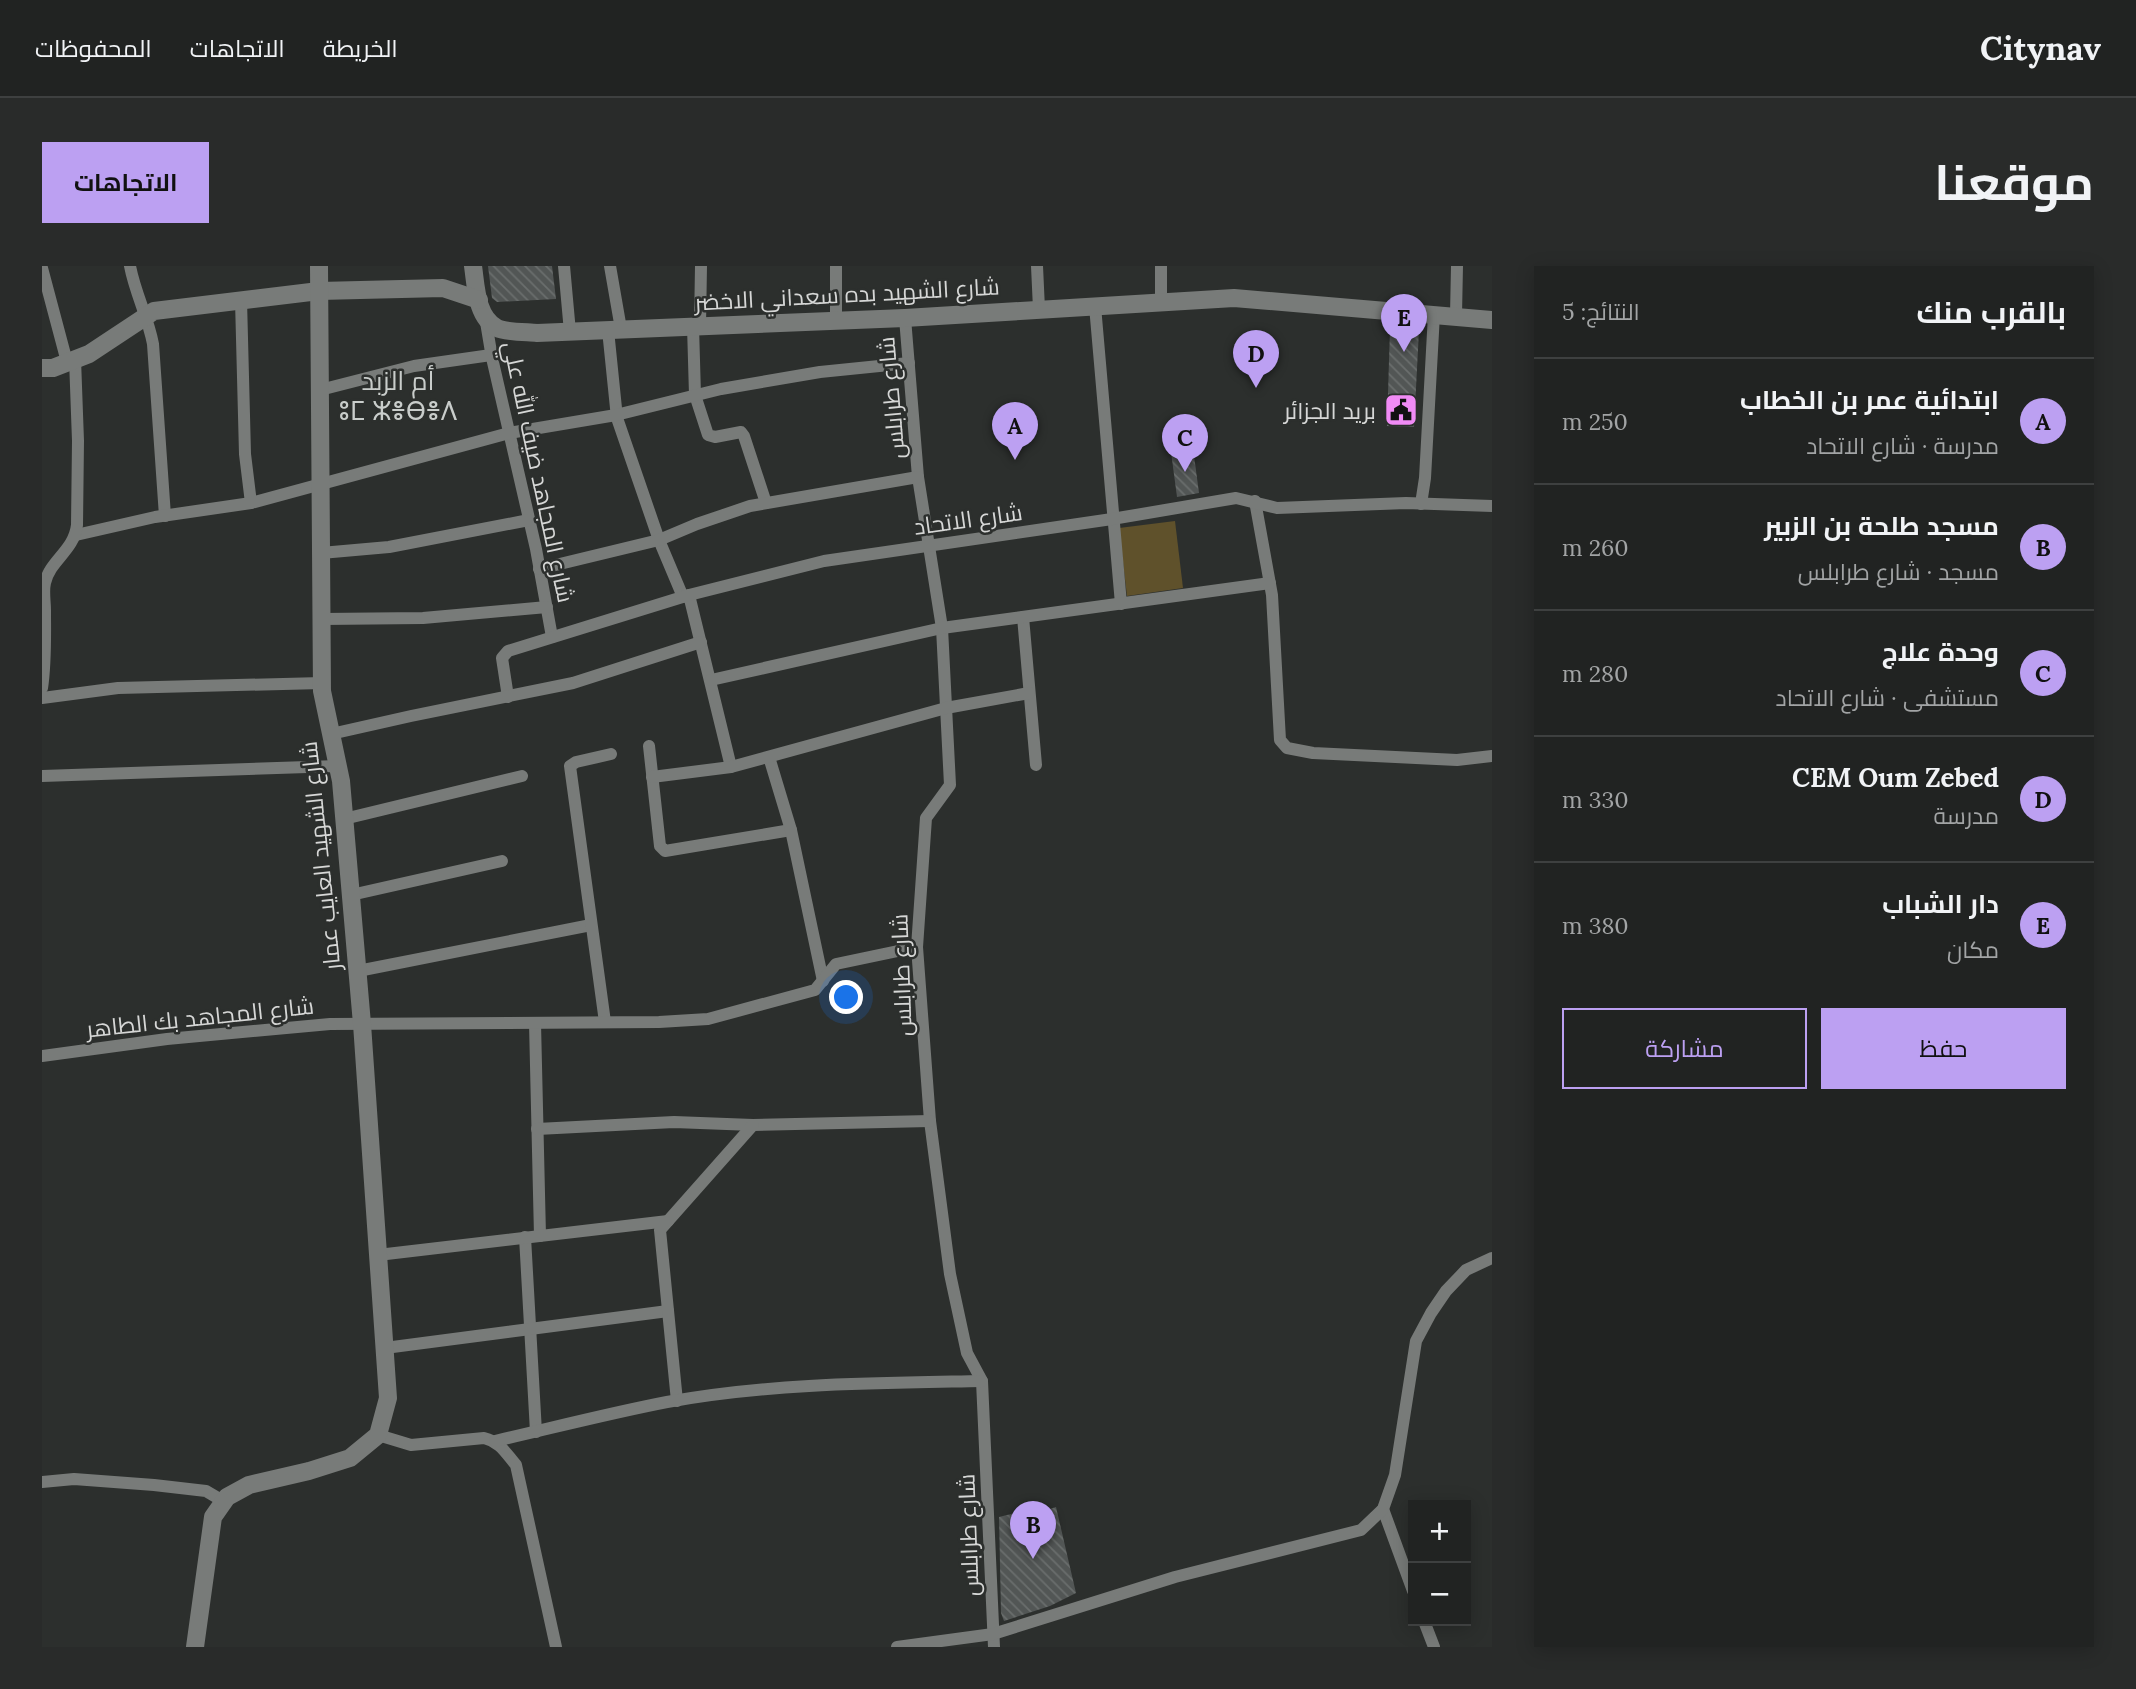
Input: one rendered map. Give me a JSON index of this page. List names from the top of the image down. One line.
{"streets":{"street":["شارع الشهيد بده سعداني الاخضر","شارع طرابلس","شارع المجاهد ضيف الله علي","شارع الاتحاد","شارع الشهيد العايب عمار","شارع المجاهد بك الطاهر"]},"crossings":[["شارع الشهيد بده سعداني الاخضر","شارع طرابلس"],["شارع الشهيد بده سعداني الاخضر","شارع المجاهد ضيف الله علي"],["شارع الشهيد بده سعداني الاخضر","شارع الشهيد العايب عمار"],["شارع طرابلس","شارع الاتحاد"],["شارع طرابلس","شارع المجاهد بك الطاهر"],["شارع المجاهد ضيف الله علي","شارع الاتحاد"],["شارع الشهيد العايب عمار","شارع المجاهد بك الطاهر"]],"districts":["أم الزبد ⵓⵎ ⵣⴻⴱⴻⴷ"],"places":{"public building":["بريد الجزائر"]},"page":{"header":"Citynav","nav":["الخريطة","الاتجاهات","المحفوظات"],"title":"موقعنا","buttons":["الاتجاهات",["حفظ","مشاركة"]],"heading":["بالقرب منك","النتائج: 5"],"pins":["E","D","A","C","B"],"list":[{"mark":"A","name":"ابتدائية عمر بن الخطاب","note":"مدرسة · شارع الاتحاد","value":"250 m"},{"mark":"B","name":"مسجد طلحة بن الزبير","note":"مسجد · شارع طرابلس","value":"260 m"},{"mark":"C","name":"وحدة علاج","note":"مستشفى · شارع الاتحاد","value":"280 m"},{"mark":"D","name":"CEM Oum Zebed","note":"مدرسة","value":"330 m"},{"mark":"E","name":"دار الشباب","note":"مكان","value":"380 m"}],"map_buttons":["+","−"]}}
